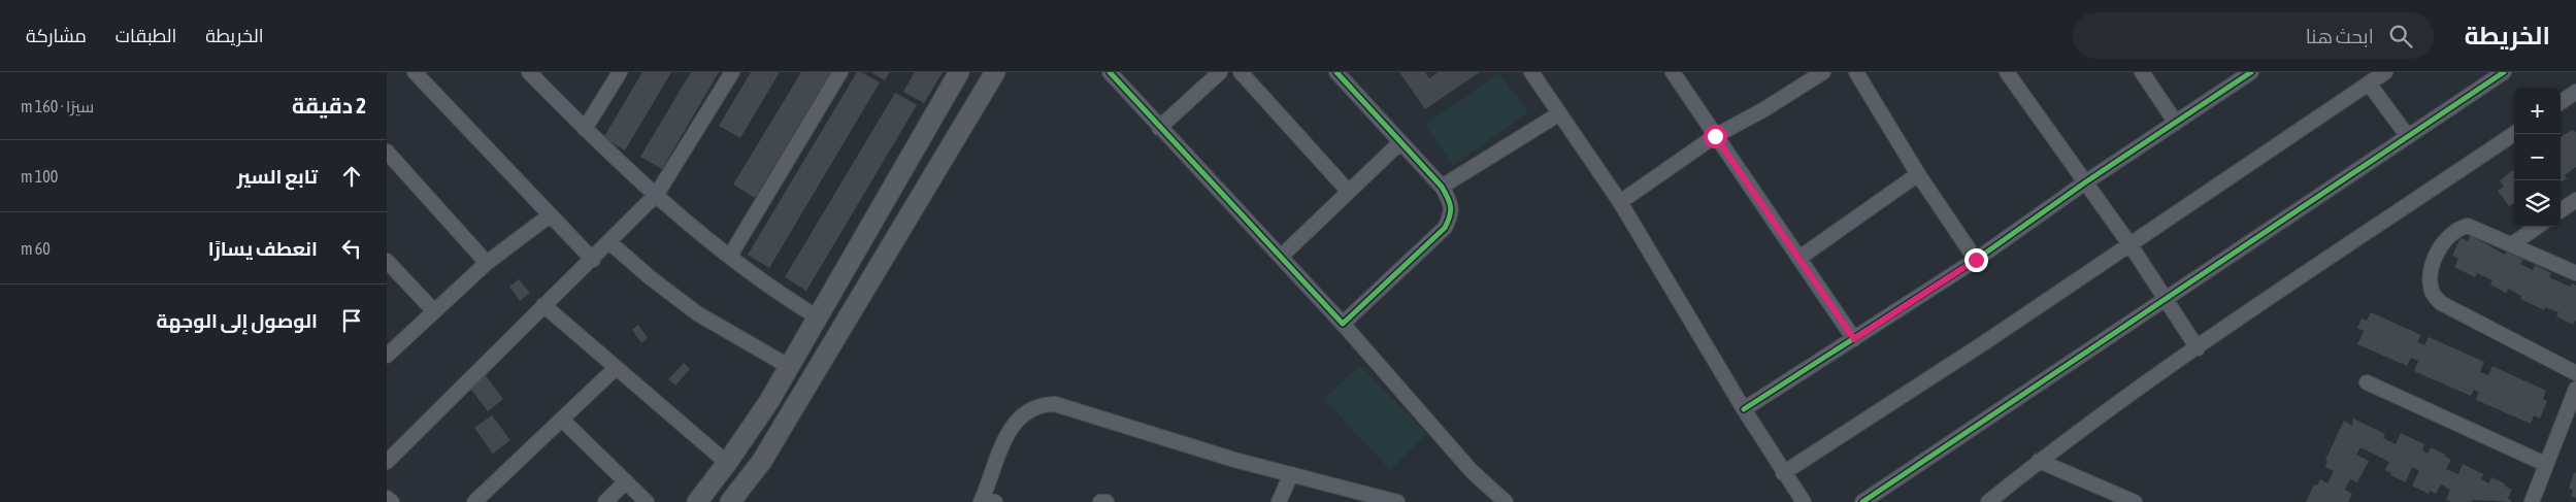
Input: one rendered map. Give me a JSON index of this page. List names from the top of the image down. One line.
{"page":{"header":"الخريطة","search":"ابحث هنا","nav":["الخريطة","الطبقات","مشاركة"],"heading":["2 دقيقة","سيرًا · 160 m"],"map_buttons":["+","−"],"list":[["تابع السير","100 m"],["انعطف يسارًا","60 m"],"الوصول إلى الوجهة"]}}
